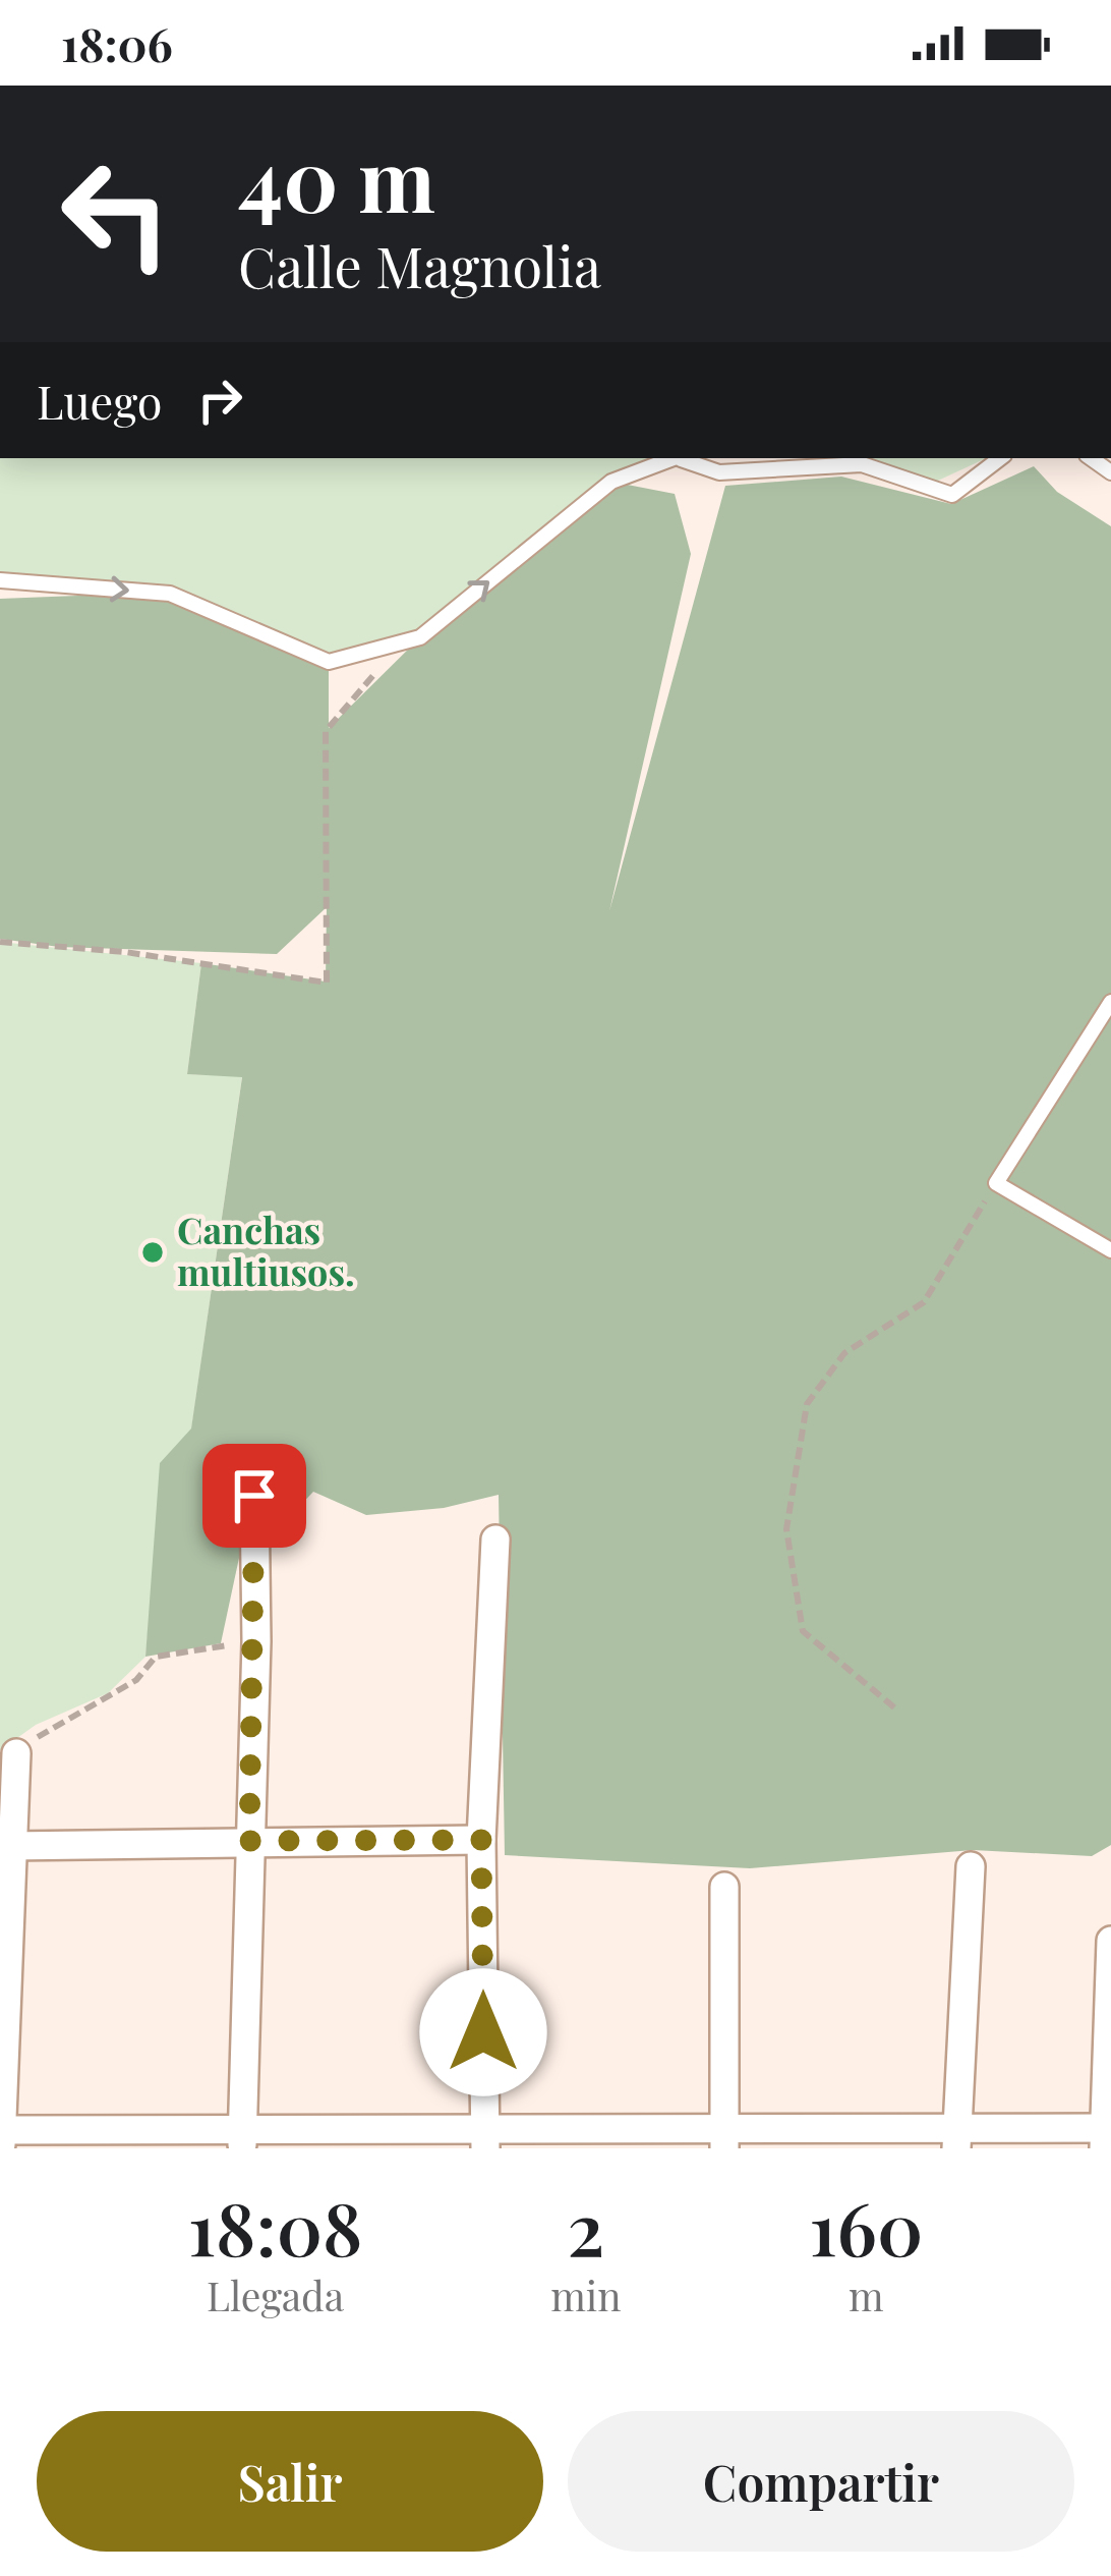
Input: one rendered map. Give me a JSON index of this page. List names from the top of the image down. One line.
{"places":["Canchas multiusos."],"page":{"status":"18:06","turn":["40 m","Calle Magnolia"],"then":"Luego","eta":["18:08","Llegada","2","min","160","m"],"buttons":["Salir","Compartir"]}}
